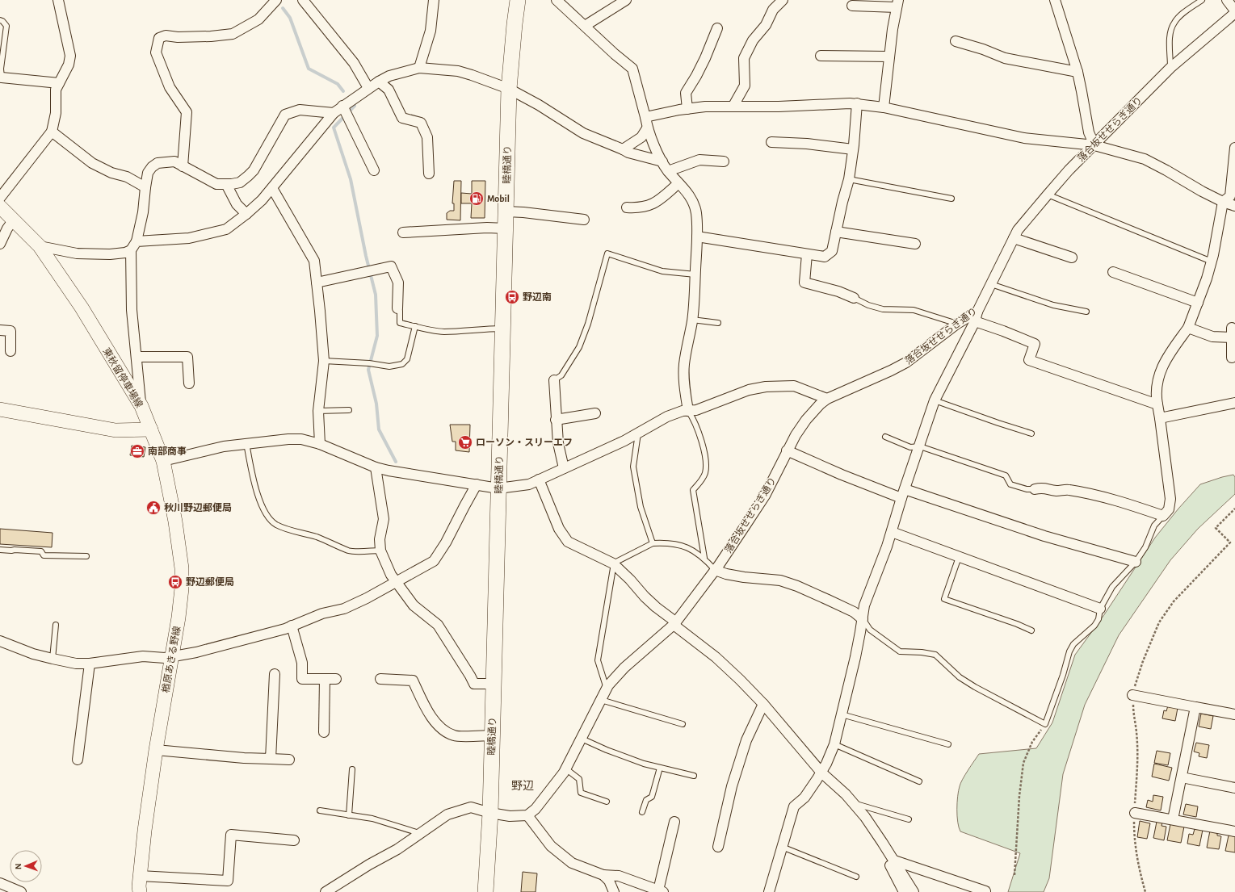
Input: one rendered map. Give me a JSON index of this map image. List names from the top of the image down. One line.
{"streets":{"main road":["睦橋通り","東秋留停車場線","楢原あきる野線"],"street":["落合坂せせらぎ通り"]},"crossings":[["東秋留停車場線","楢原あきる野線"]],"districts":["野辺"],"places":{"fuel station":["Mobil"],"bus stop":["野辺南","野辺郵便局"],"supermarket":["ローソン・スリーエフ"],"office":["南部商事"],"public building":["秋川野辺郵便局"]},"north":"left"}
